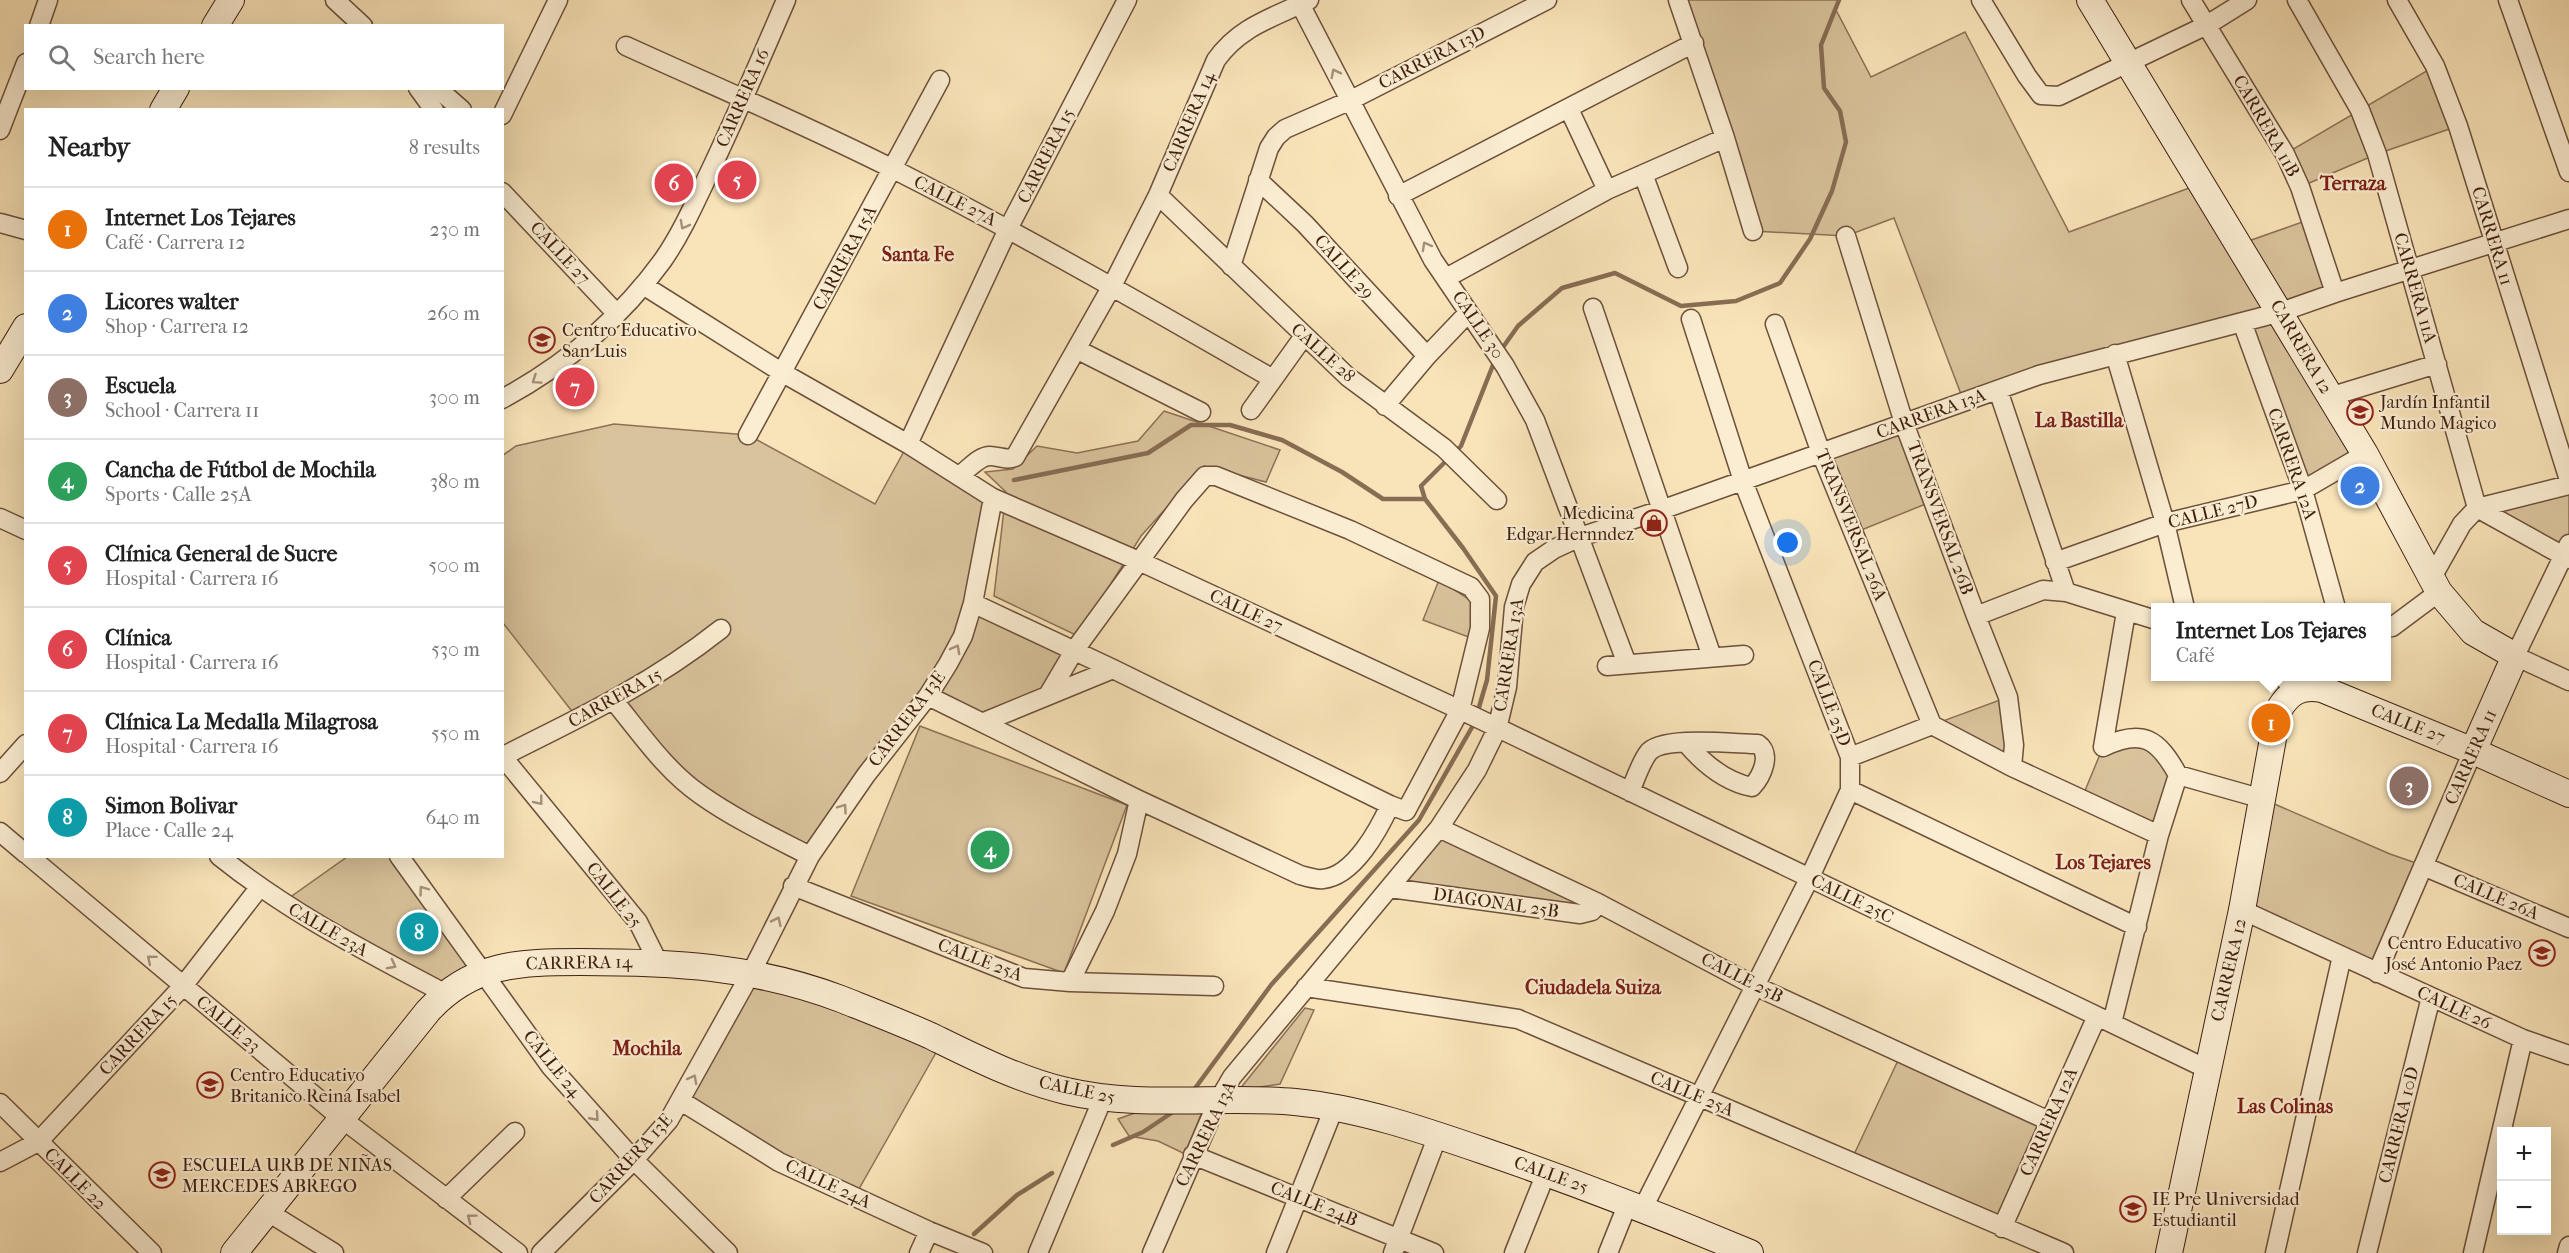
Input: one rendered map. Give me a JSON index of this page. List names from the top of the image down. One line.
{"streets":{"street":["CARRERA 13D","CARRERA 16","CARRERA 14","CARRERA 11B","CARRERA 15","CALLE 27A","CARRERA 11","CALLE 27","CARRERA 15A","CALLE 29","CARRERA 11A","CALLE 30","CARRERA 12","CALLE 28","CARRERA 13A","CARRERA 12A","CALLE 27D","TRANSVERSAL 26B","TRANSVERSAL 26A","CALLE 25D","CARRERA 13E","CALLE 25","CALLE 26A","CALLE 25C","DIAGONAL 25B","CALLE 23A","CALLE 25A","CALLE 25B","CALLE 26","CALLE 23","CALLE 24","CARRERA 10D","CALLE 22","CALLE 24A","CALLE 24B"]},"crossings":[["CARRERA 13D","CALLE 29"],["CARRERA 13D","CALLE 30"],["CARRERA 13D","CALLE 28"],["CARRERA 16","CALLE 27A"],["CARRERA 16","CALLE 27"],["CARRERA 14","CALLE 27A"],["CARRERA 14","CALLE 30"],["CARRERA 14","CALLE 28"],["CARRERA 14","CALLE 25"],["CARRERA 14","CALLE 23A"],["CARRERA 14","CALLE 23"],["CARRERA 14","CALLE 24"],["CARRERA 11B","CARRERA 13A"],["CARRERA 15","CALLE 27A"],["CARRERA 15","CALLE 23A"],["CARRERA 15","CALLE 23"],["CARRERA 15","CALLE 22"],["CALLE 27A","CARRERA 15A"],["CARRERA 11","CALLE 27"],["CARRERA 11","CARRERA 12"],["CARRERA 11","CARRERA 13A"],["CARRERA 11","CALLE 26A"],["CARRERA 11","CALLE 26"],["CALLE 27","CARRERA 12"],["CALLE 27","CARRERA 13A"],["CALLE 27","CARRERA 13E"],["CALLE 27","CALLE 25C"],["CARRERA 11A","CARRERA 13A"],["CALLE 30","CARRERA 13A"],["CARRERA 12","CARRERA 13A"],["CARRERA 12","CALLE 27D"],["CARRERA 12","CALLE 25C"],["CARRERA 12","CALLE 26"],["CARRERA 13A","CARRERA 12A"],["CARRERA 13A","TRANSVERSAL 26B"],["CARRERA 13A","TRANSVERSAL 26A"],["CARRERA 13A","CALLE 25D"],["CARRERA 13A","CALLE 25"],["CARRERA 13A","CALLE 25C"],["CARRERA 13A","DIAGONAL 25B"],["CARRERA 13A","CALLE 25A"],["CARRERA 13A","CALLE 25B"],["CARRERA 13A","CALLE 24B"],["CARRERA 12A","CALLE 27D"],["CARRERA 12A","CALLE 25C"],["CARRERA 12A","CALLE 25A"],["CARRERA 12A","CALLE 25B"],["CARRERA 13E","CALLE 25"],["CARRERA 13E","CALLE 25A"],["CARRERA 13E","CALLE 24"],["CARRERA 13E","CALLE 24A"],["DIAGONAL 25B","CALLE 25B"],["CALLE 26","CARRERA 10D"]],"one_way":["CARRERA 16","CARRERA 13E","CALLE 23A","CALLE 23"],"districts":["Terraza","Santa Fe","La Bastilla","Los Tejares","Ciudadela Suiza","Mochila","Las Colinas"],"places":{"school or university":["Centro Educativo San Luis","Jardín Infantil Mundo Magico","Centro Educativo José Antonio Paez","Centro Educativo Britanico Reina Isabel","ESCUELA URB DE NIÑAS MERCEDES ABREGO","IE Pre Universidad Estudiantil"],"shop":["Medicina Edgar Hernndez"]},"page":{"search":"Search here","heading":["Nearby","8 results"],"pins":["5","6","7","2","1","3","4","8"],"list":[{"mark":"1","name":"Internet Los Tejares","note":"Café · Carrera 12","value":"230 m"},{"mark":"2","name":"Licores walter","note":"Shop · Carrera 12","value":"260 m"},{"mark":"3","name":"Escuela","note":"School · Carrera 11","value":"300 m"},{"mark":"4","name":"Cancha de Fútbol de Mochila","note":"Sports · Calle 25A","value":"380 m"},{"mark":"5","name":"Clínica General de Sucre","note":"Hospital · Carrera 16","value":"500 m"},{"mark":"6","name":"Clínica","note":"Hospital · Carrera 16","value":"530 m"},{"mark":"7","name":"Clínica La Medalla Milagrosa","note":"Hospital · Carrera 16","value":"550 m"},{"mark":"8","name":"Simon Bolivar","note":"Place · Calle 24","value":"640 m"}],"popup":["Internet Los Tejares","Café"],"map_buttons":["+","−"]}}
